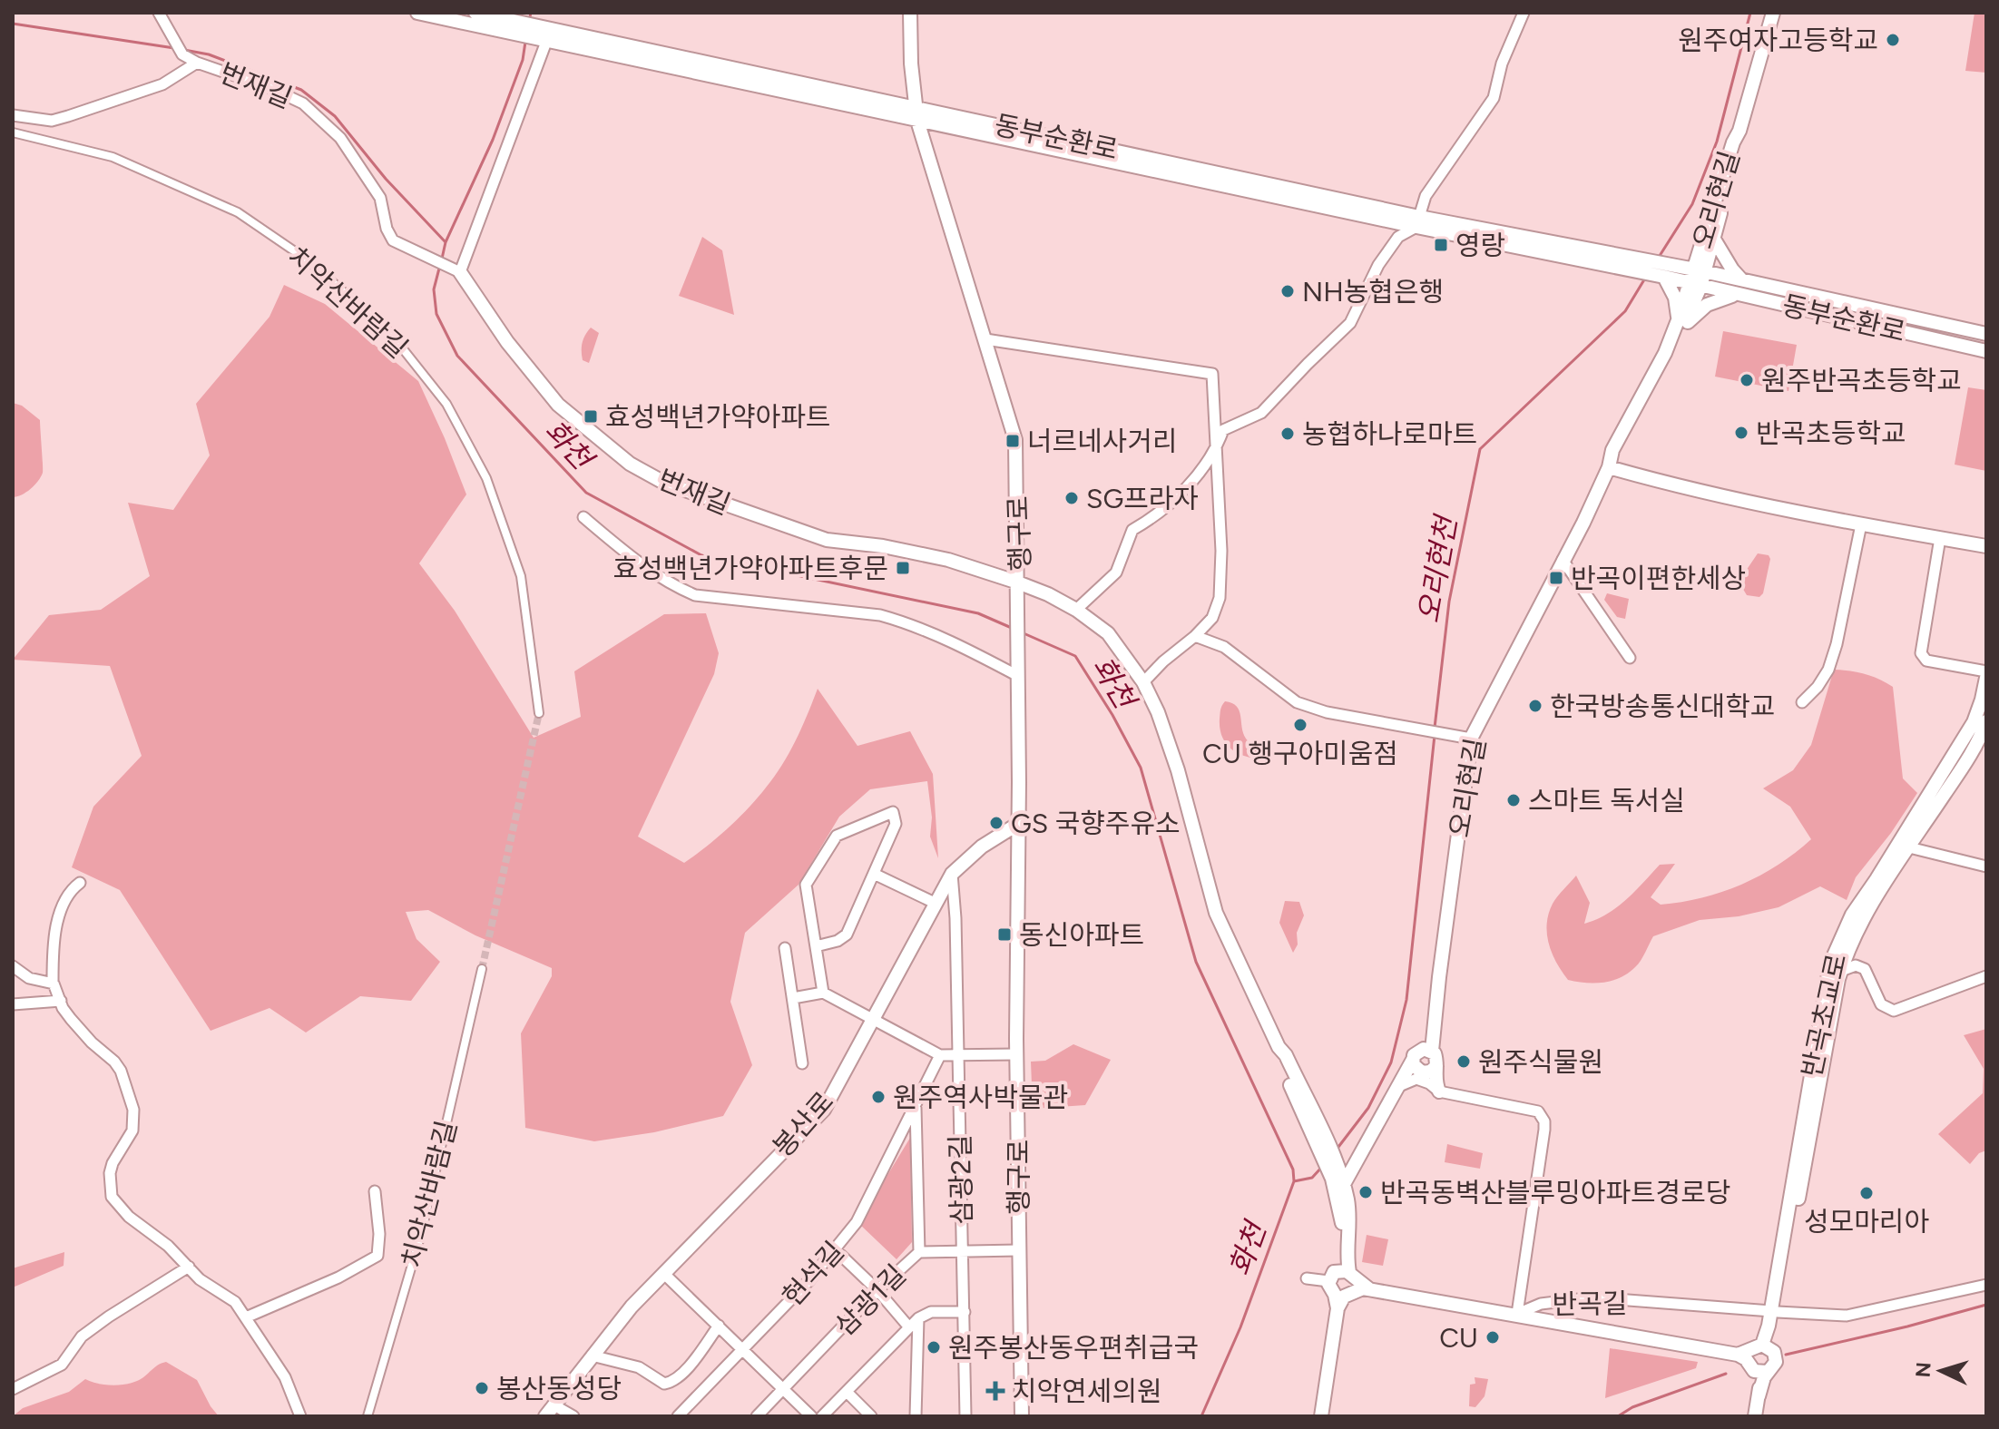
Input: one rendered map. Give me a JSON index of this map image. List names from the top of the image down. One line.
{"streets":{"street":["번재길","동부순환로","오리현길","치악산바람길","행구로","반곡초교로","봉산로","삼광2길","현석길","삼광1길","반곡길"]},"crossings":[["번재길","행구로"],["동부순환로","오리현길"],["동부순환로","행구로"],["행구로","봉산로"],["행구로","삼광1길"],["반곡초교로","반곡길"],["봉산로","삼광2길"],["삼광2길","삼광1길"],["현석길","삼광1길"]],"water":["화천","오리현천"],"places":{"other":["원주여자고등학교","NH농협은행","원주반곡초등학교","반곡초등학교","농협하나로마트","SG프라자","한국방송통신대학교","CU 행구아미움점","스마트 독서실","GS 국향주유소","원주식물원","원주역사박물관","반곡동벽산블루밍아파트경로당","성모마리아","CU","원주봉산동우편취급국","봉산동성당"],"transit":["영랑","효성백년가약아파트","너르네사거리","효성백년가약아파트후문","반곡이편한세상","동신아파트"],"health":["치악연세의원"]},"north":"left"}
